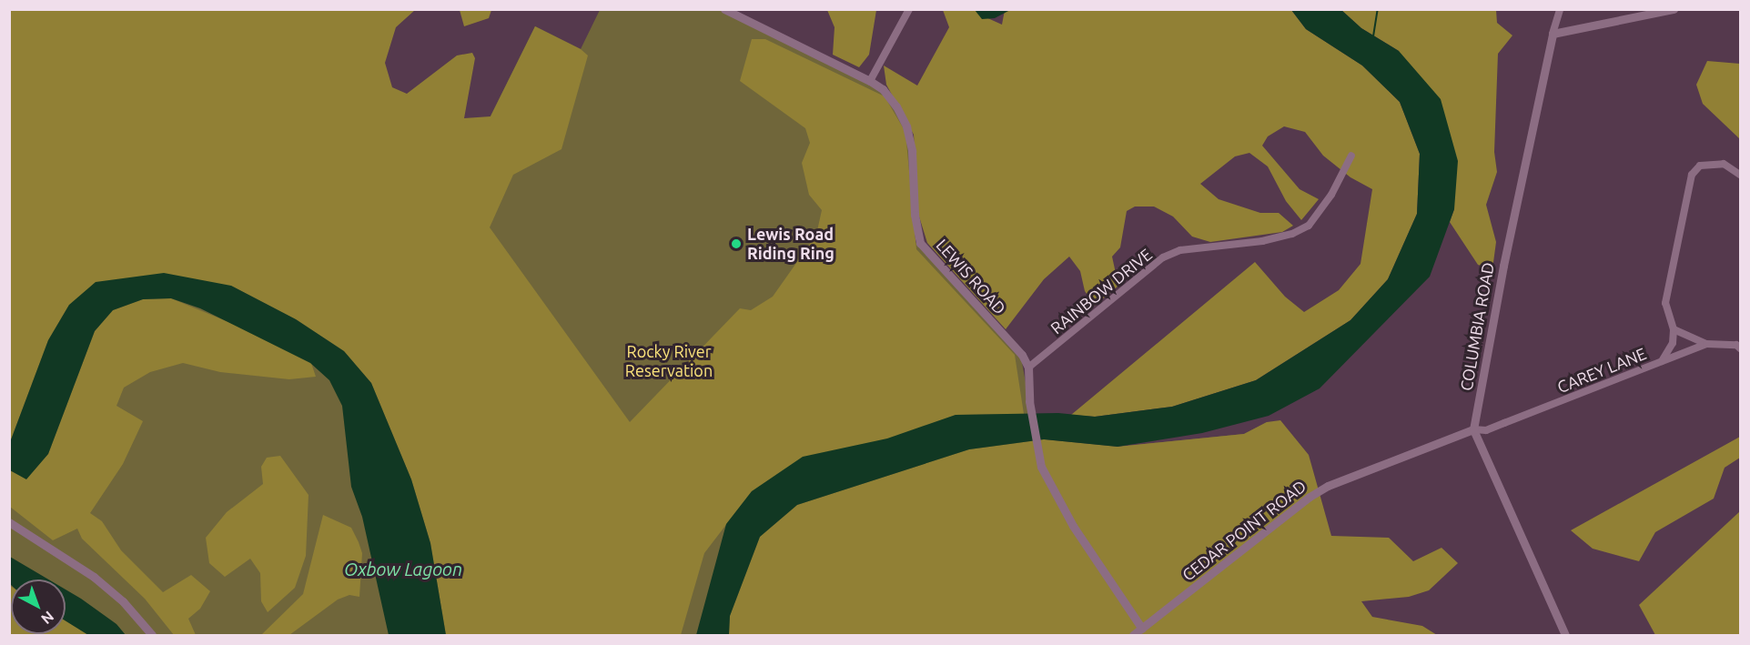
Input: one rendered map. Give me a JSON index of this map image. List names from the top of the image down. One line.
{"streets":{"street":["LEWIS ROAD","RAINBOW DRIVE","COLUMBIA ROAD","CAREY LANE","CEDAR POINT ROAD"]},"crossings":[["LEWIS ROAD","RAINBOW DRIVE"],["COLUMBIA ROAD","CAREY LANE"],["COLUMBIA ROAD","CEDAR POINT ROAD"],["CAREY LANE","CEDAR POINT ROAD"]],"water":["Oxbow Lagoon"],"parks":["Rocky River Reservation"],"places":["Lewis Road Riding Ring"],"north":"bottom right"}
